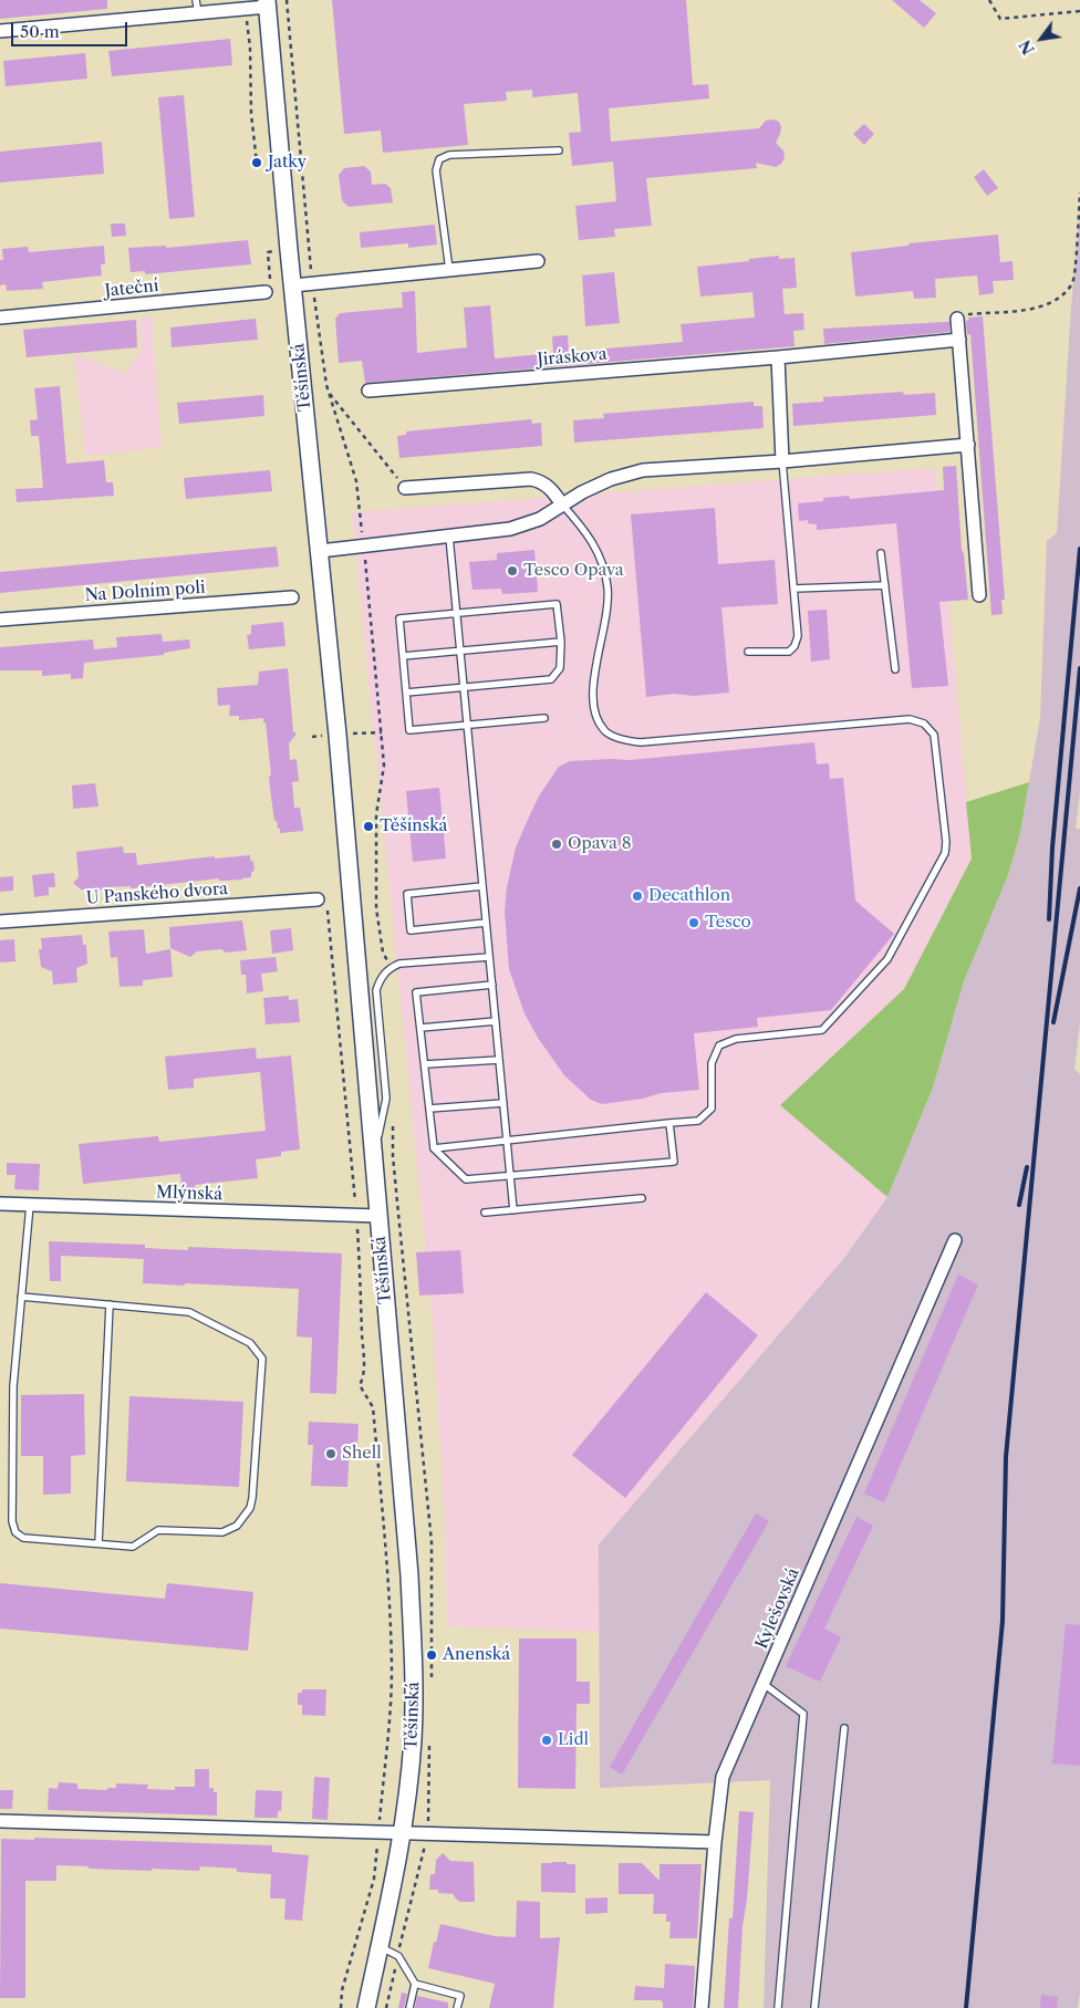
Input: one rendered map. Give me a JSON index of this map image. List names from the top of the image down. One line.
{"streets":{"street":["Jateční","Jiráskova","Těšínská","Na Dolním poli","U Panského dvora","Mlýnská","Kylešovská"]},"crossings":[["Těšínská","Mlýnská"]],"places":["Jatky","Tesco Opava","Těšínská","Opava 8","Decathlon","Tesco","Shell","Anenská","Lidl"],"scale_bar":"50 m","north":"bottom left"}
